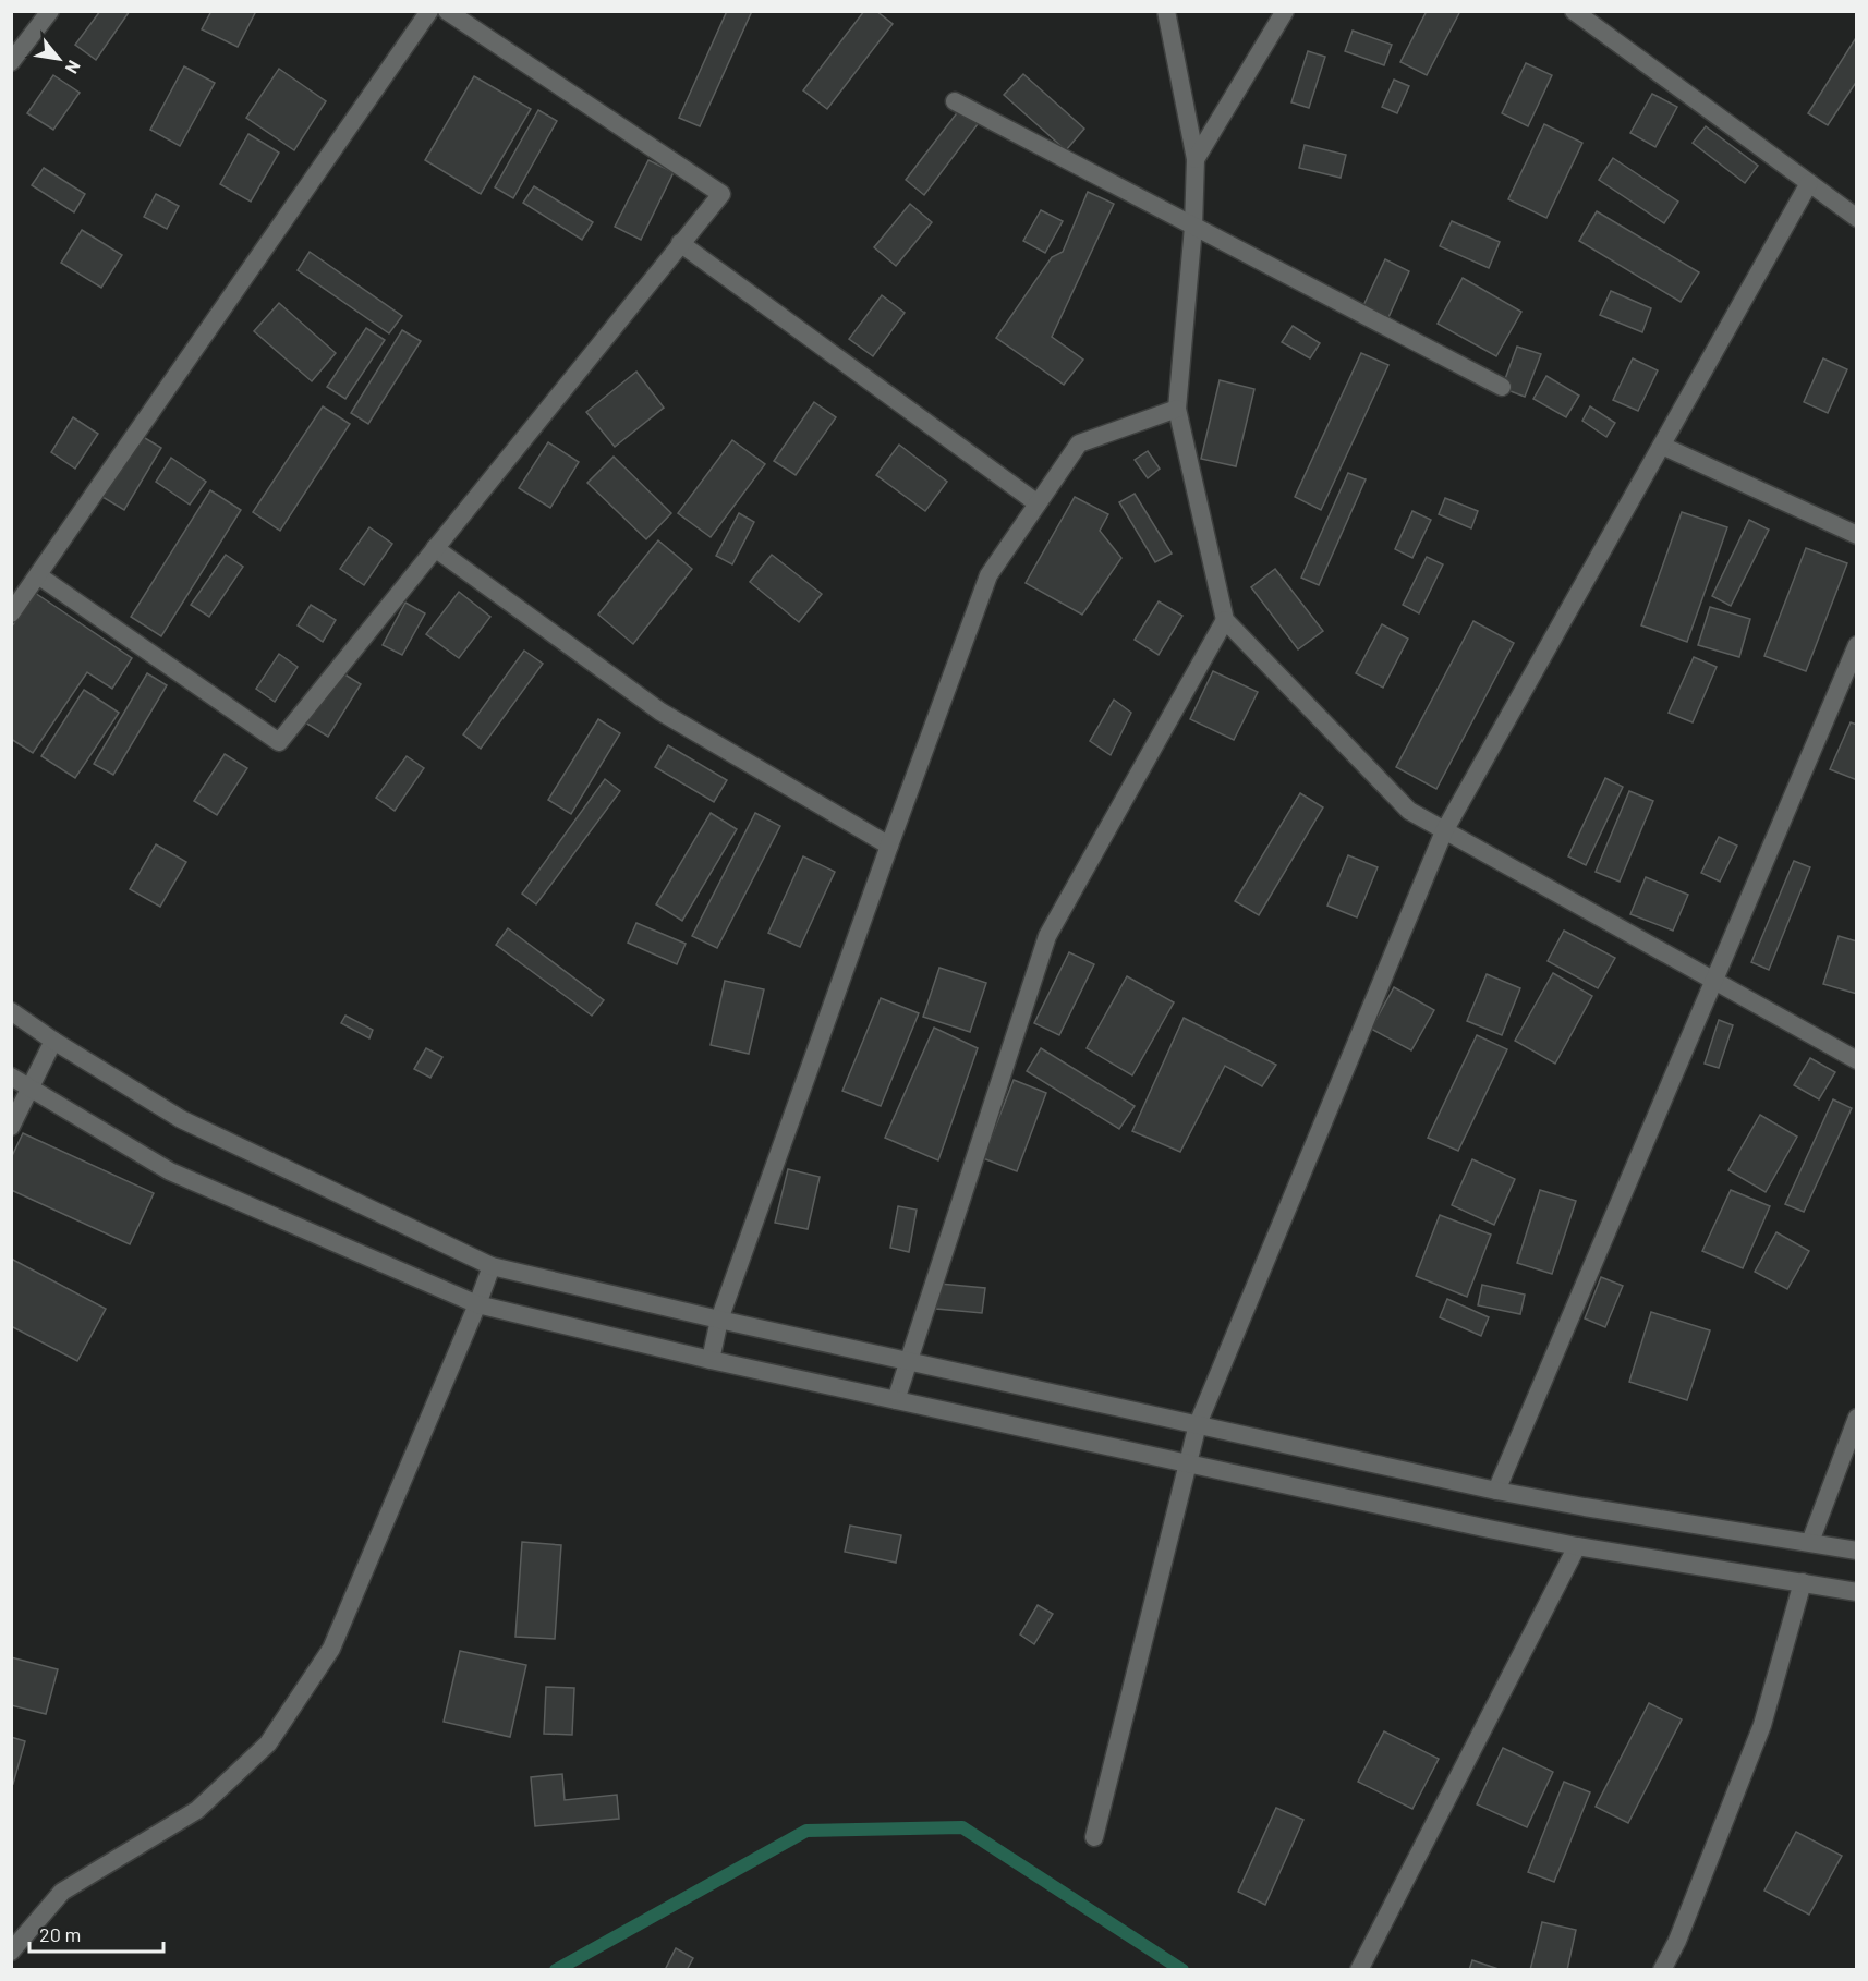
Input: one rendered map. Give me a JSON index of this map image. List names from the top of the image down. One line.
{"scale_bar":"20 m","north":"bottom right"}
